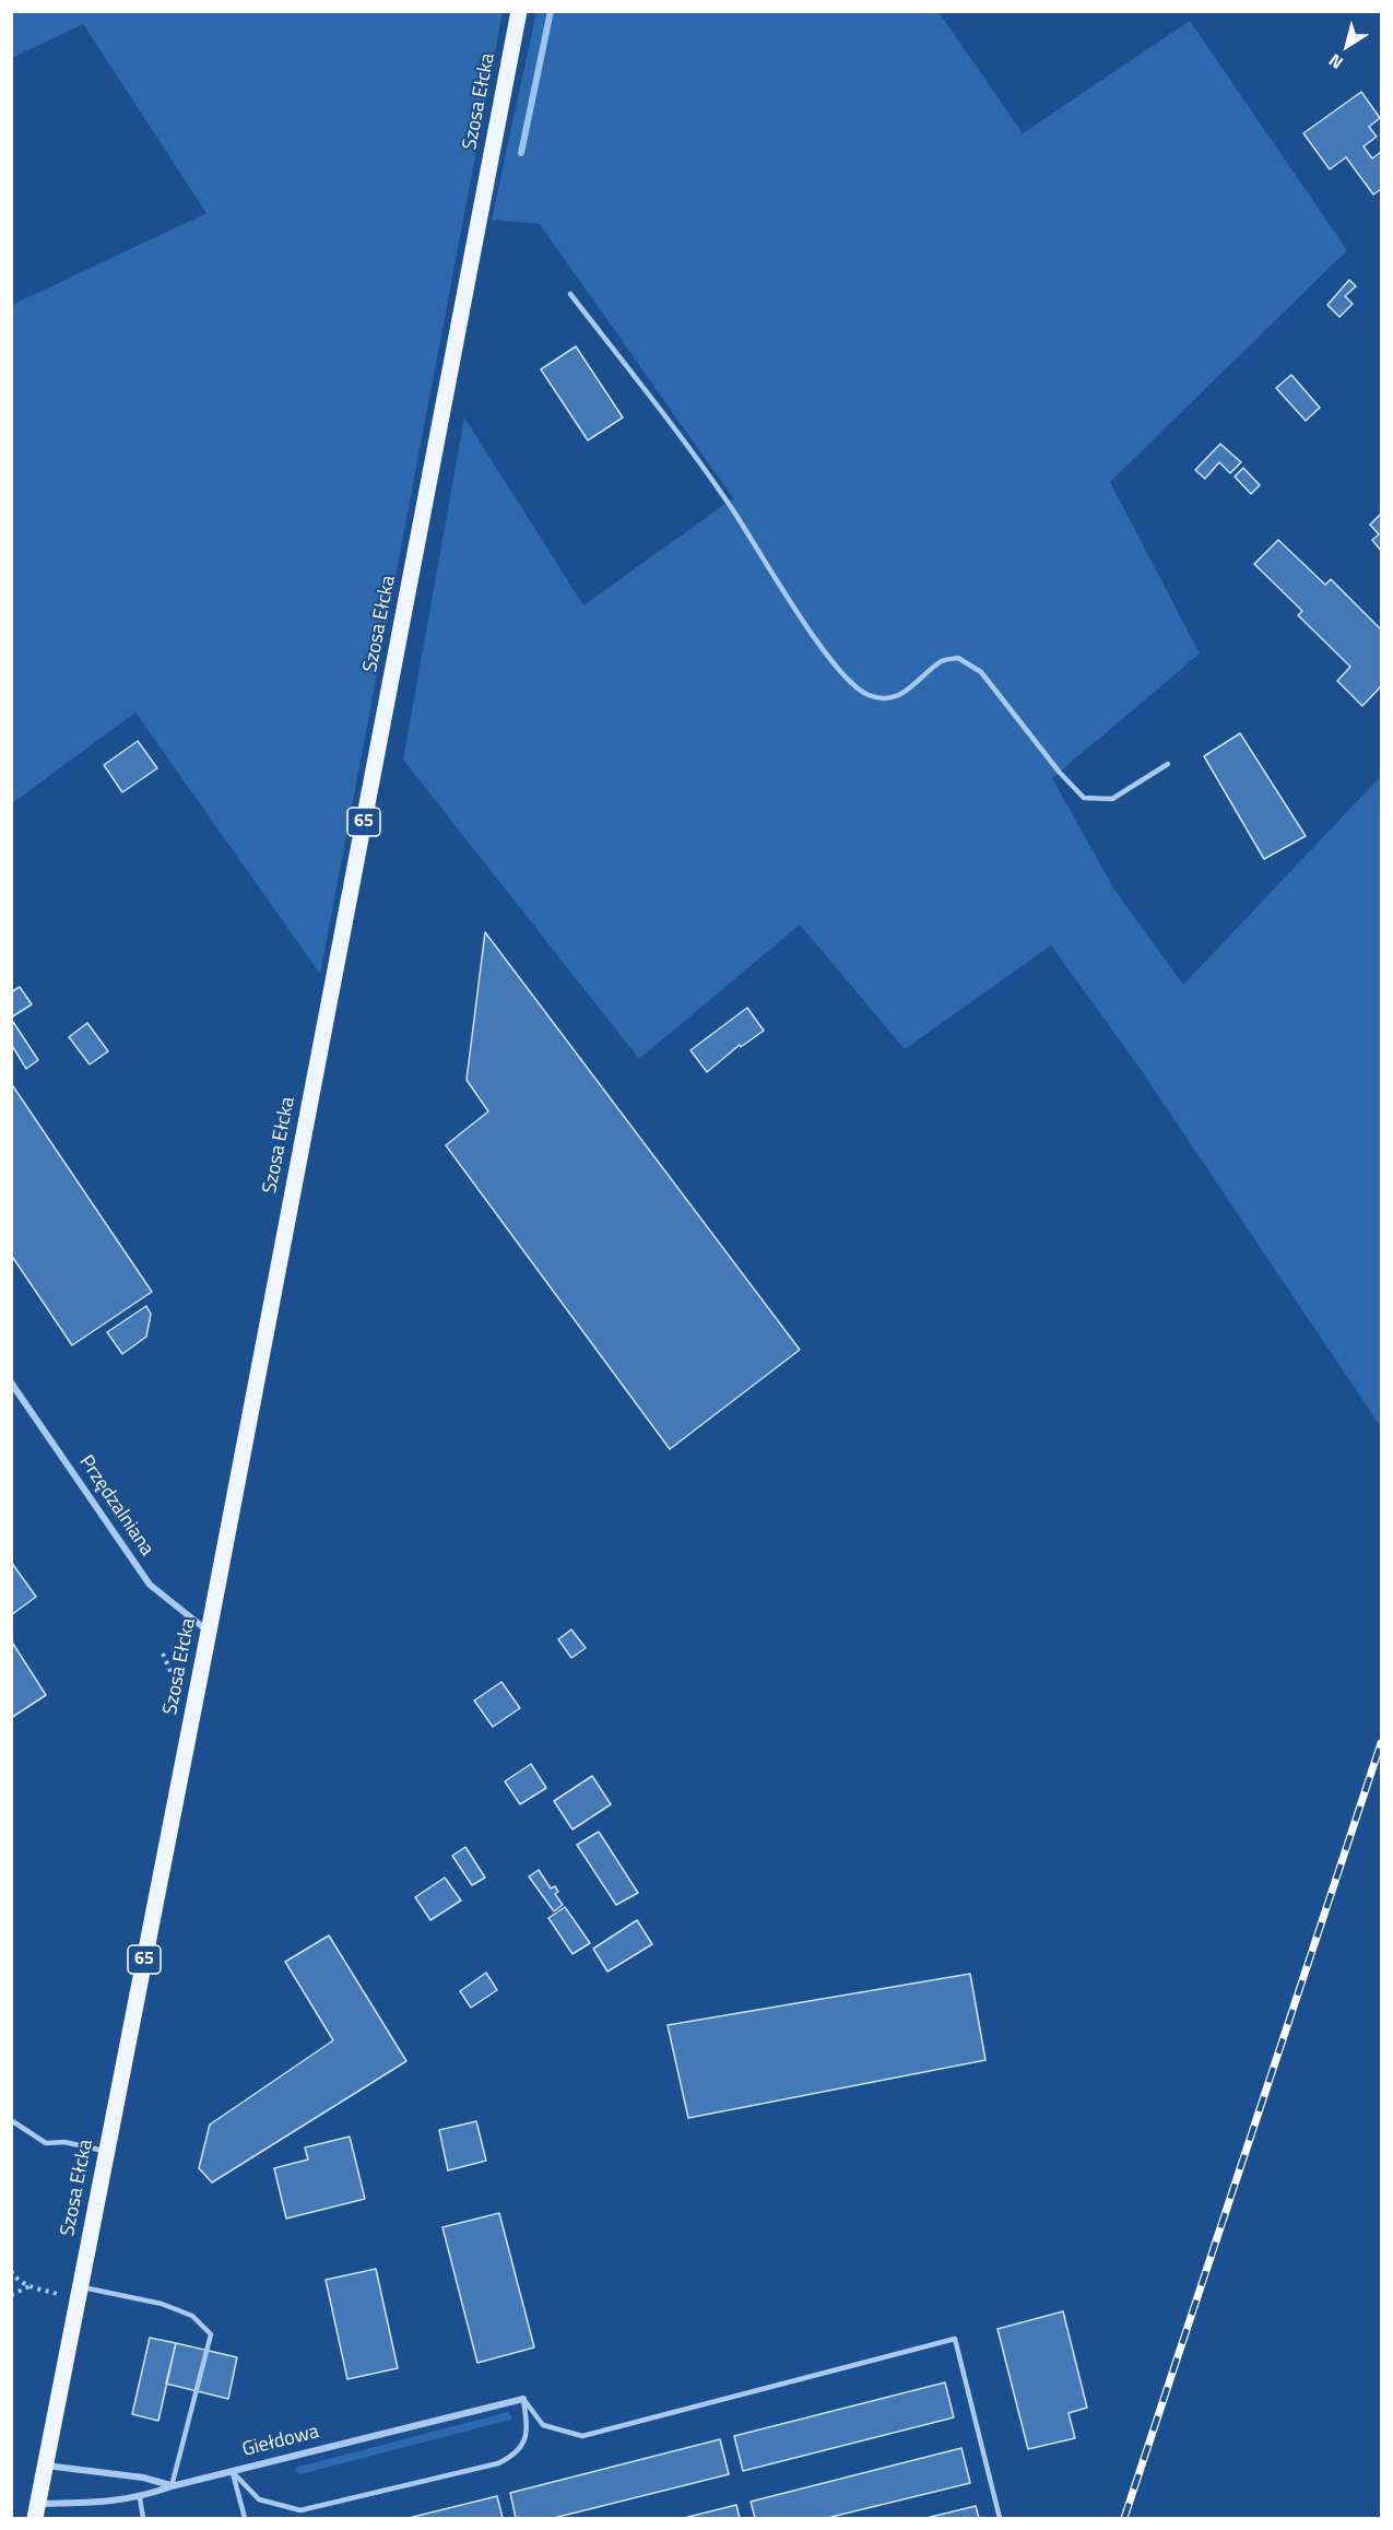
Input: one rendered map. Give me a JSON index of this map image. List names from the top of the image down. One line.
{"streets":{"main road":["Szosa Ełcka","65"],"street":["Przędzalniana","Giełdowa"]},"crossings":[["Szosa Ełcka","65"],["Szosa Ełcka","Przędzalniana"],["65","Giełdowa"]],"north":"bottom left"}
